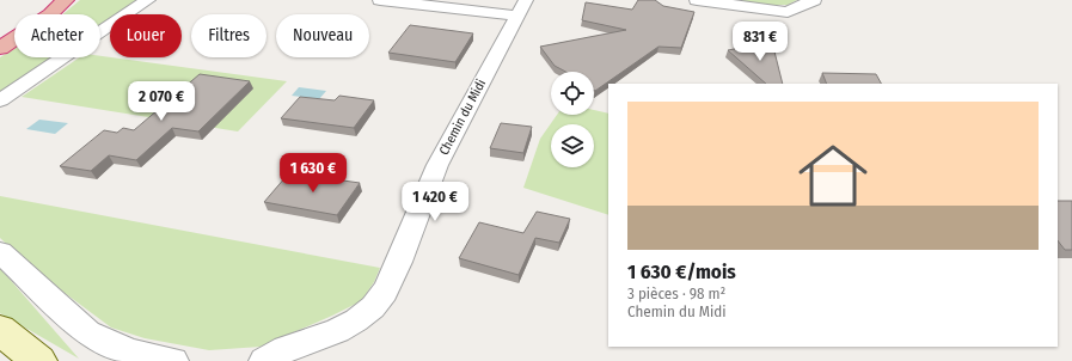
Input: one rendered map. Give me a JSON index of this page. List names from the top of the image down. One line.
{"streets":{"street":["Chemin du Midi"]},"page":{"chip":["Acheter","Louer","Filtres","Nouveau"],"price":["831 €","2 070 €","1 630 €","1 420 €"],"list":[{"name":"1 630 €/mois","note":"3 pièces · 98 m² · Chemin du Midi"}]}}
